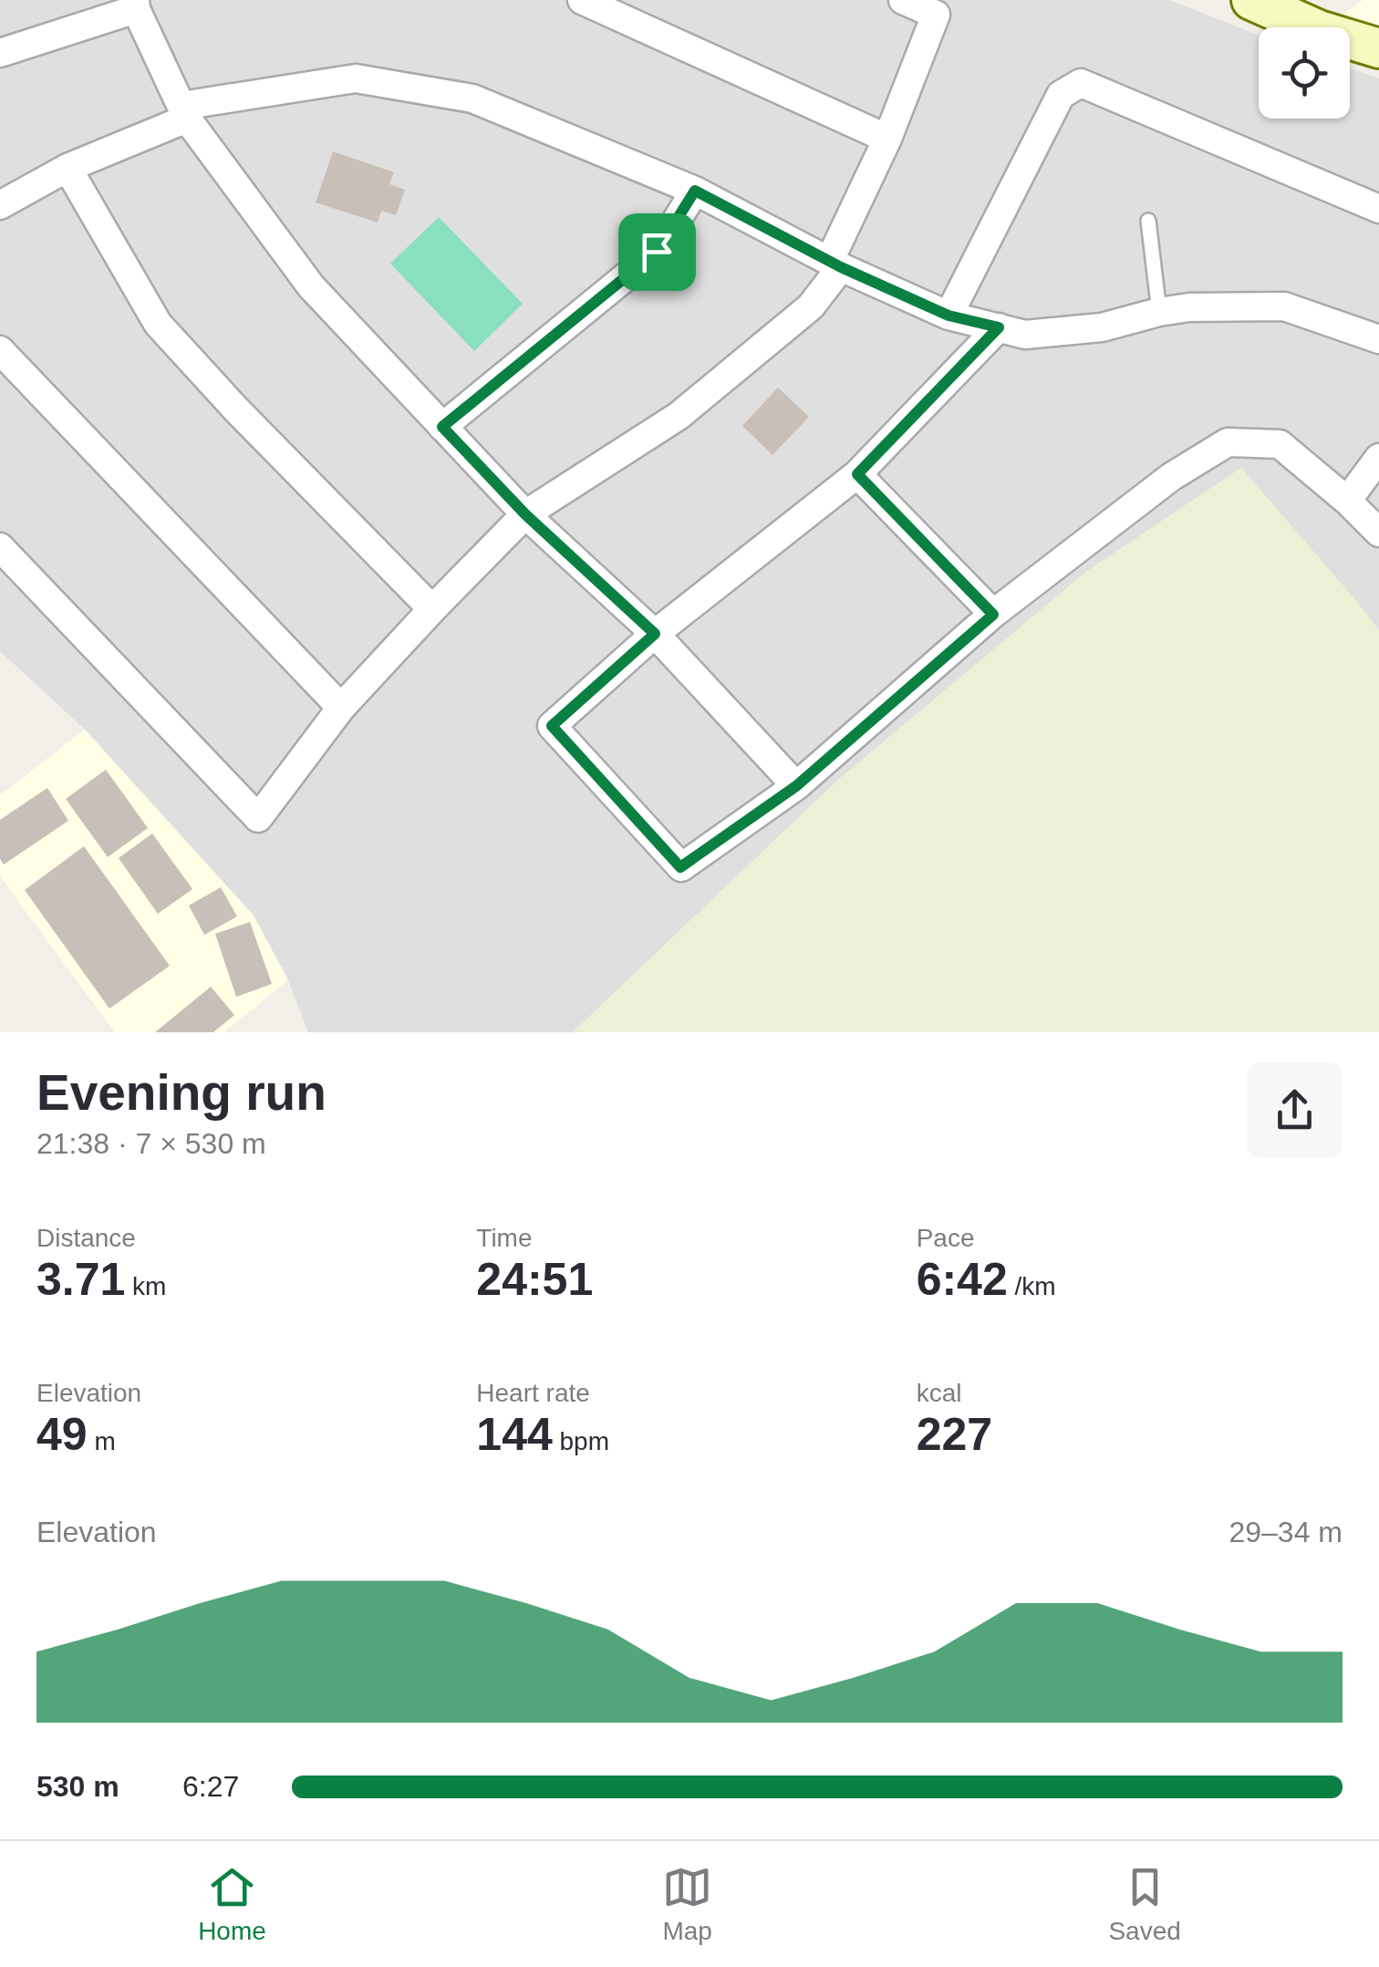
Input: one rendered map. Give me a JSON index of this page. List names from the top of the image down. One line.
{"page":{"heading":["Evening run","21:38 · 7 × 530 m"],"stats":[["Distance","3.71 km"],["Time","24:51"],["Pace","6:42 /km"],["Elevation","49 m"],["Heart rate","144 bpm"],["kcal","227"]],"chart":["Elevation","29–34 m"],"list":[{"name":"530 m","note":"6:27"}],"tabs":["Home","Map","Saved"]}}
